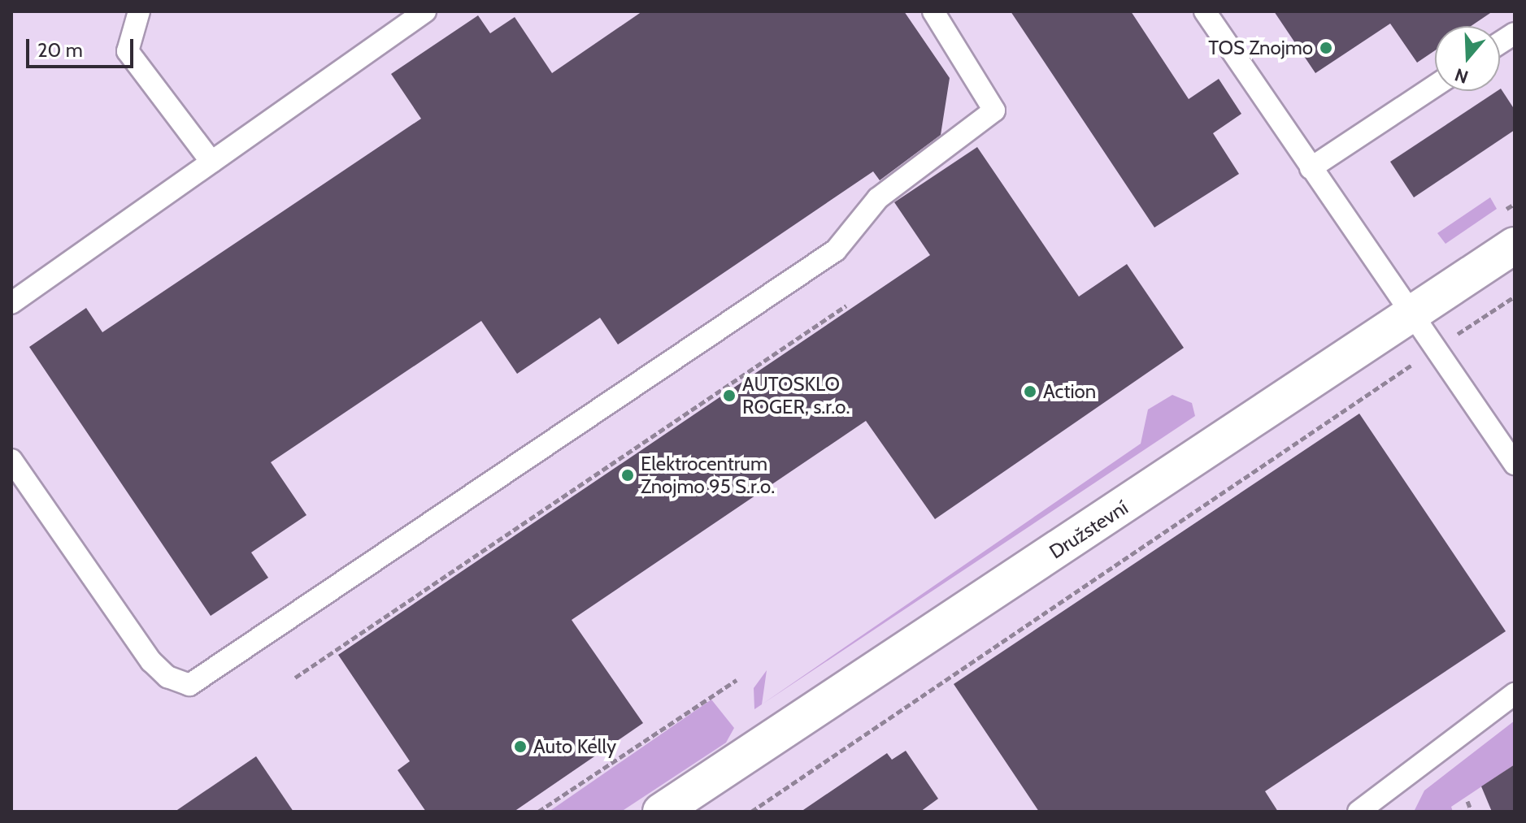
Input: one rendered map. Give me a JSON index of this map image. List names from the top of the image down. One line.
{"streets":{"main road":["Družstevní"]},"places":["TOS Znojmo","Action","AUTOSKLO ROGER, s.r.o.","Elektrocentrum Znojmo 95 S.r.o.","Auto Kelly"],"scale_bar":"20 m","north":"bottom"}
